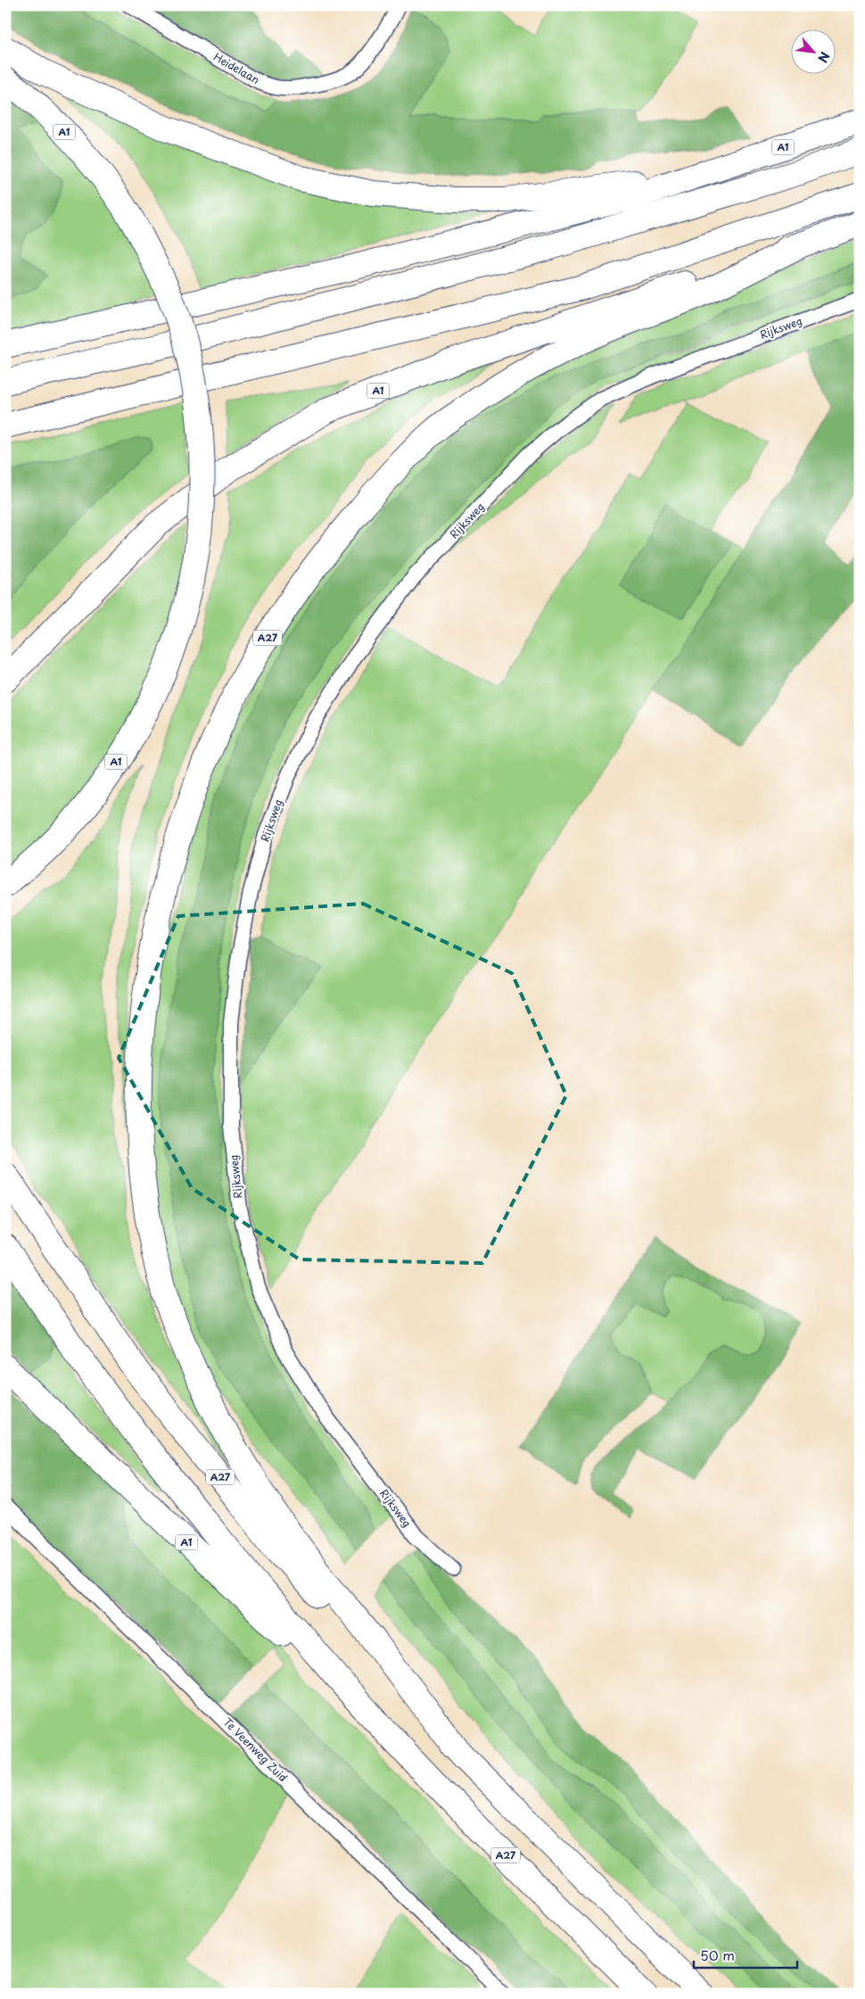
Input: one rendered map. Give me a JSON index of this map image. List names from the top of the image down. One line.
{"streets":{"highway":["A1","A27"],"street":["Heidelaan","Rijksweg","Te Veenweg Zuid"]},"crossings":[["A1","A27"]],"scale_bar":"50 m","north":"bottom right"}
